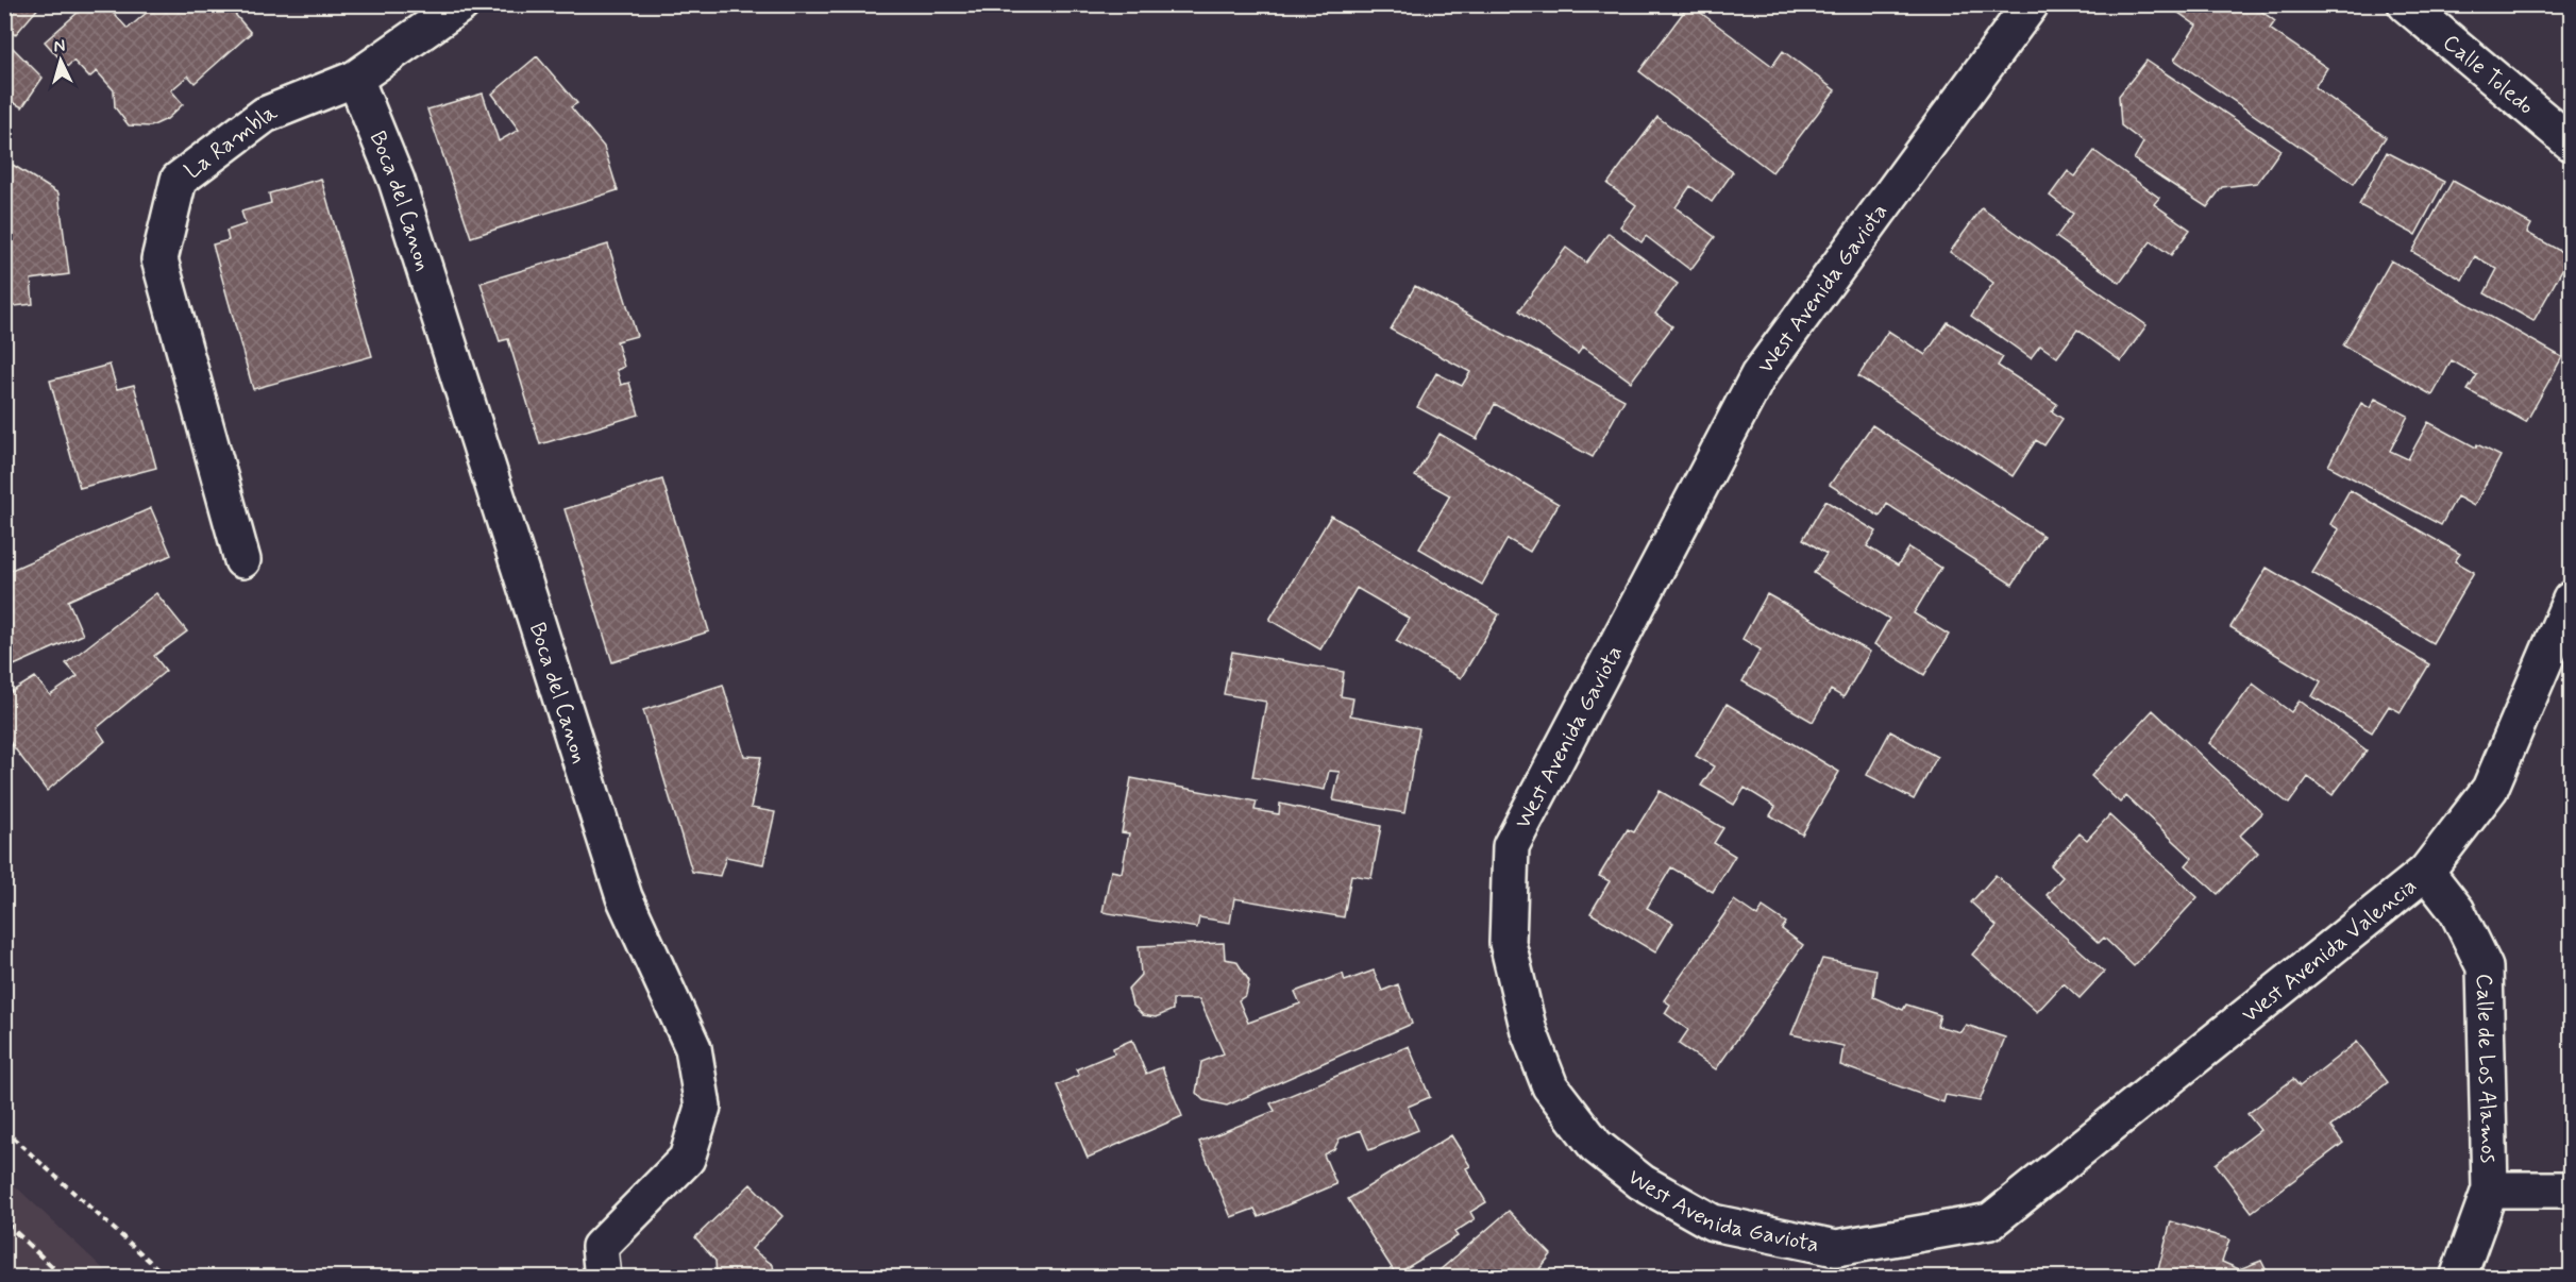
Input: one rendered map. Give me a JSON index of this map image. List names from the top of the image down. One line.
{"streets":{"street":["Calle Toledo","La Rambla","Boca del Canon","West Avenida Gaviota","West Avenida Valencia","Calle de Los Alamos"]},"crossings":[["La Rambla","Boca del Canon"],["West Avenida Gaviota","West Avenida Valencia"],["West Avenida Valencia","Calle de Los Alamos"]],"north":"top"}
